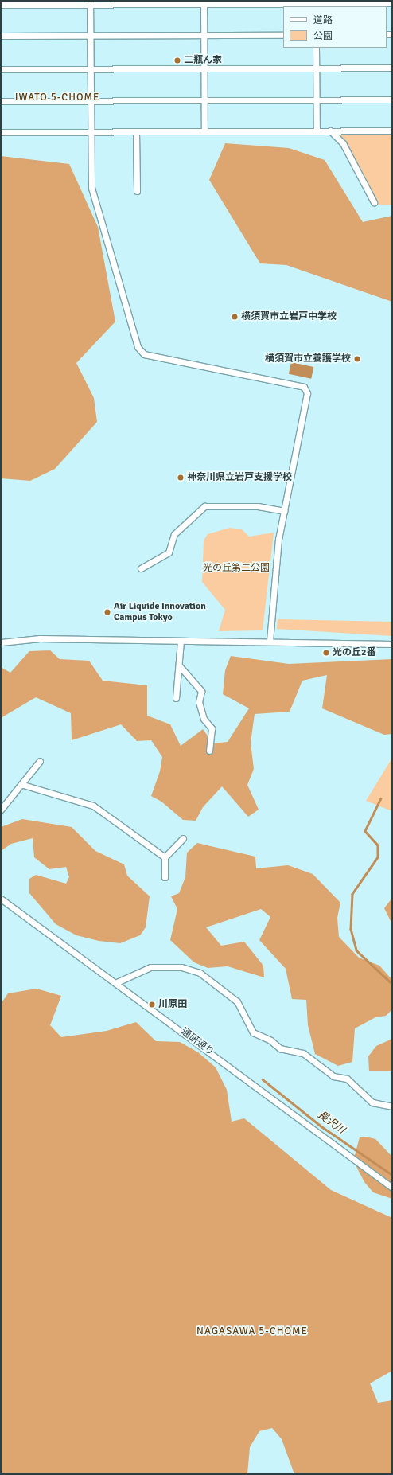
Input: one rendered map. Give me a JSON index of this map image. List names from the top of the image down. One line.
{"streets":{"street":["通研通り"]},"districts":["IWATO 5-CHOME","NAGASAWA 5-CHOME"],"water":["長沢川"],"parks":["光の丘第二公園"],"places":["二瓶ん家","横須賀市立岩戸中学校","横須賀市立養護学校","神奈川県立岩戸支援学校","Air Liquide Innovation Campus Tokyo","光の丘2番","川原田"],"legend":["道路","公園"]}
